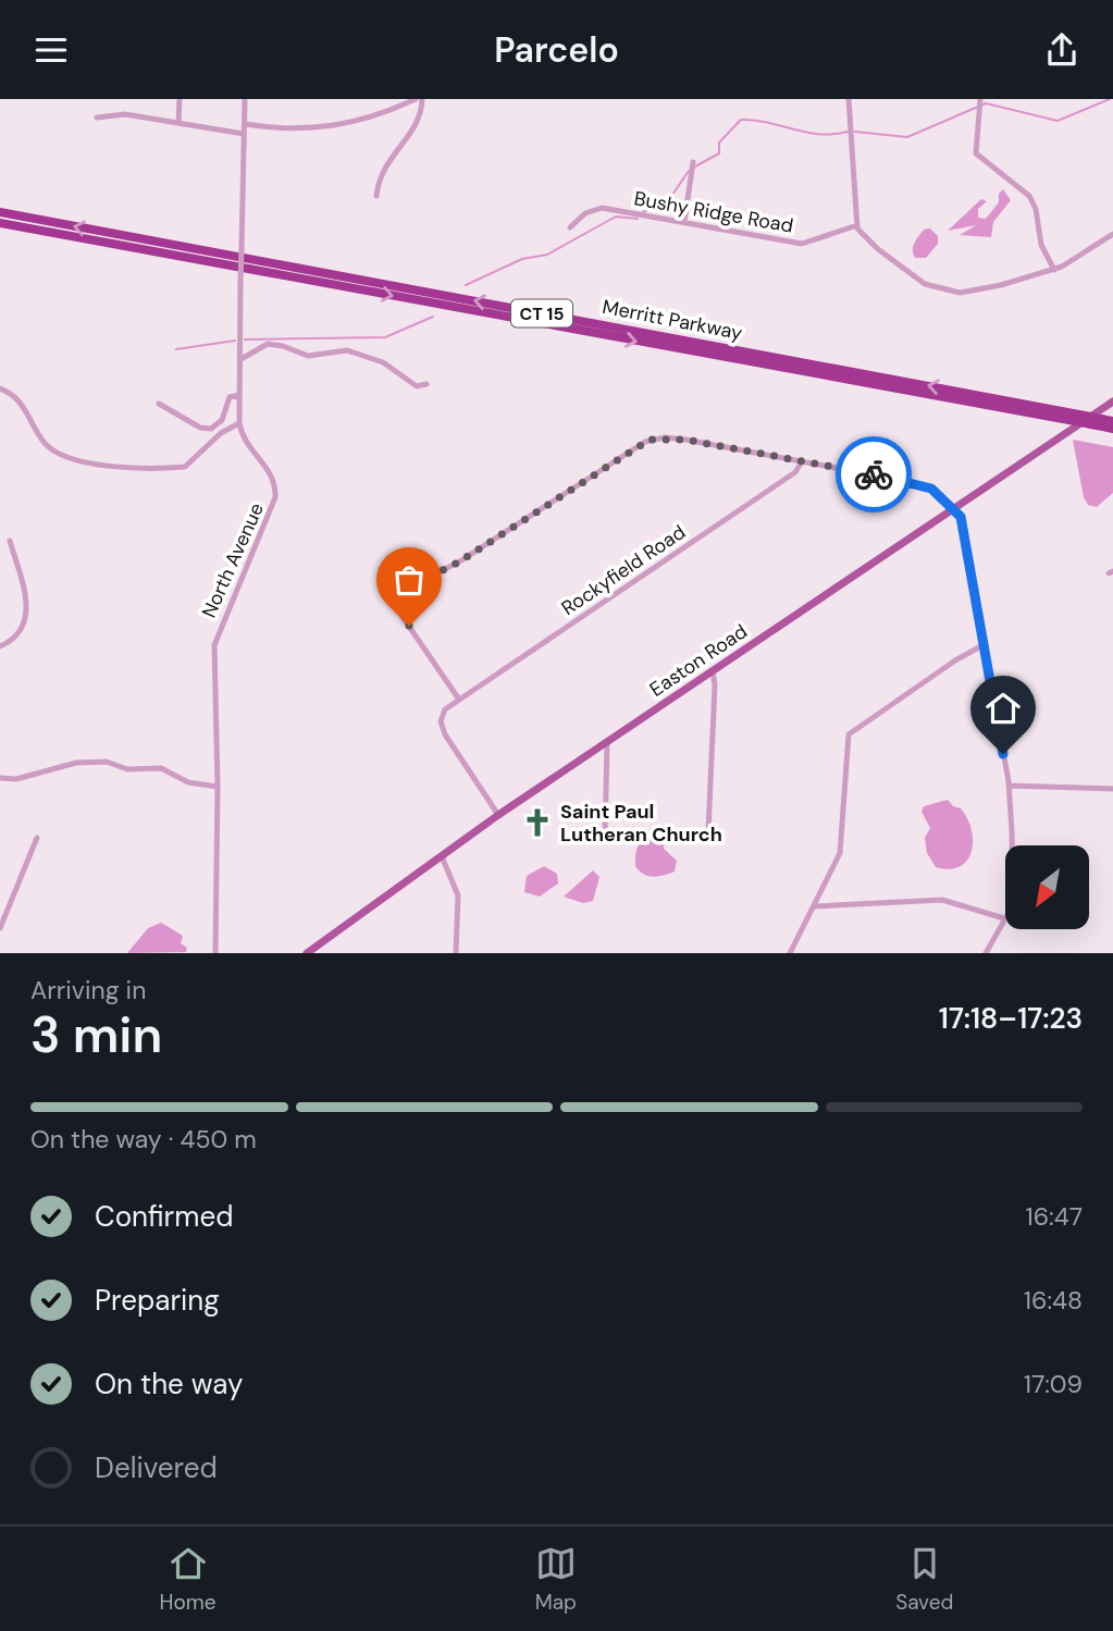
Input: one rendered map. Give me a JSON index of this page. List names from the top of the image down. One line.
{"streets":{"highway":["CT 15","Merritt Parkway"],"main road":["Easton Road"],"street":["Bushy Ridge Road","North Avenue","Rockyfield Road"]},"places":{"church":["Saint Paul Lutheran Church"]},"north":"bottom left","page":{"header":"Parcelo","heading":["3 min","Arriving in","17:18–17:23"],"bar":"On the way · 450 m","list":[["Confirmed","16:47"],["Preparing","16:48"],["On the way","17:09"],"Delivered"],"tabs":["Home","Map","Saved"]}}
